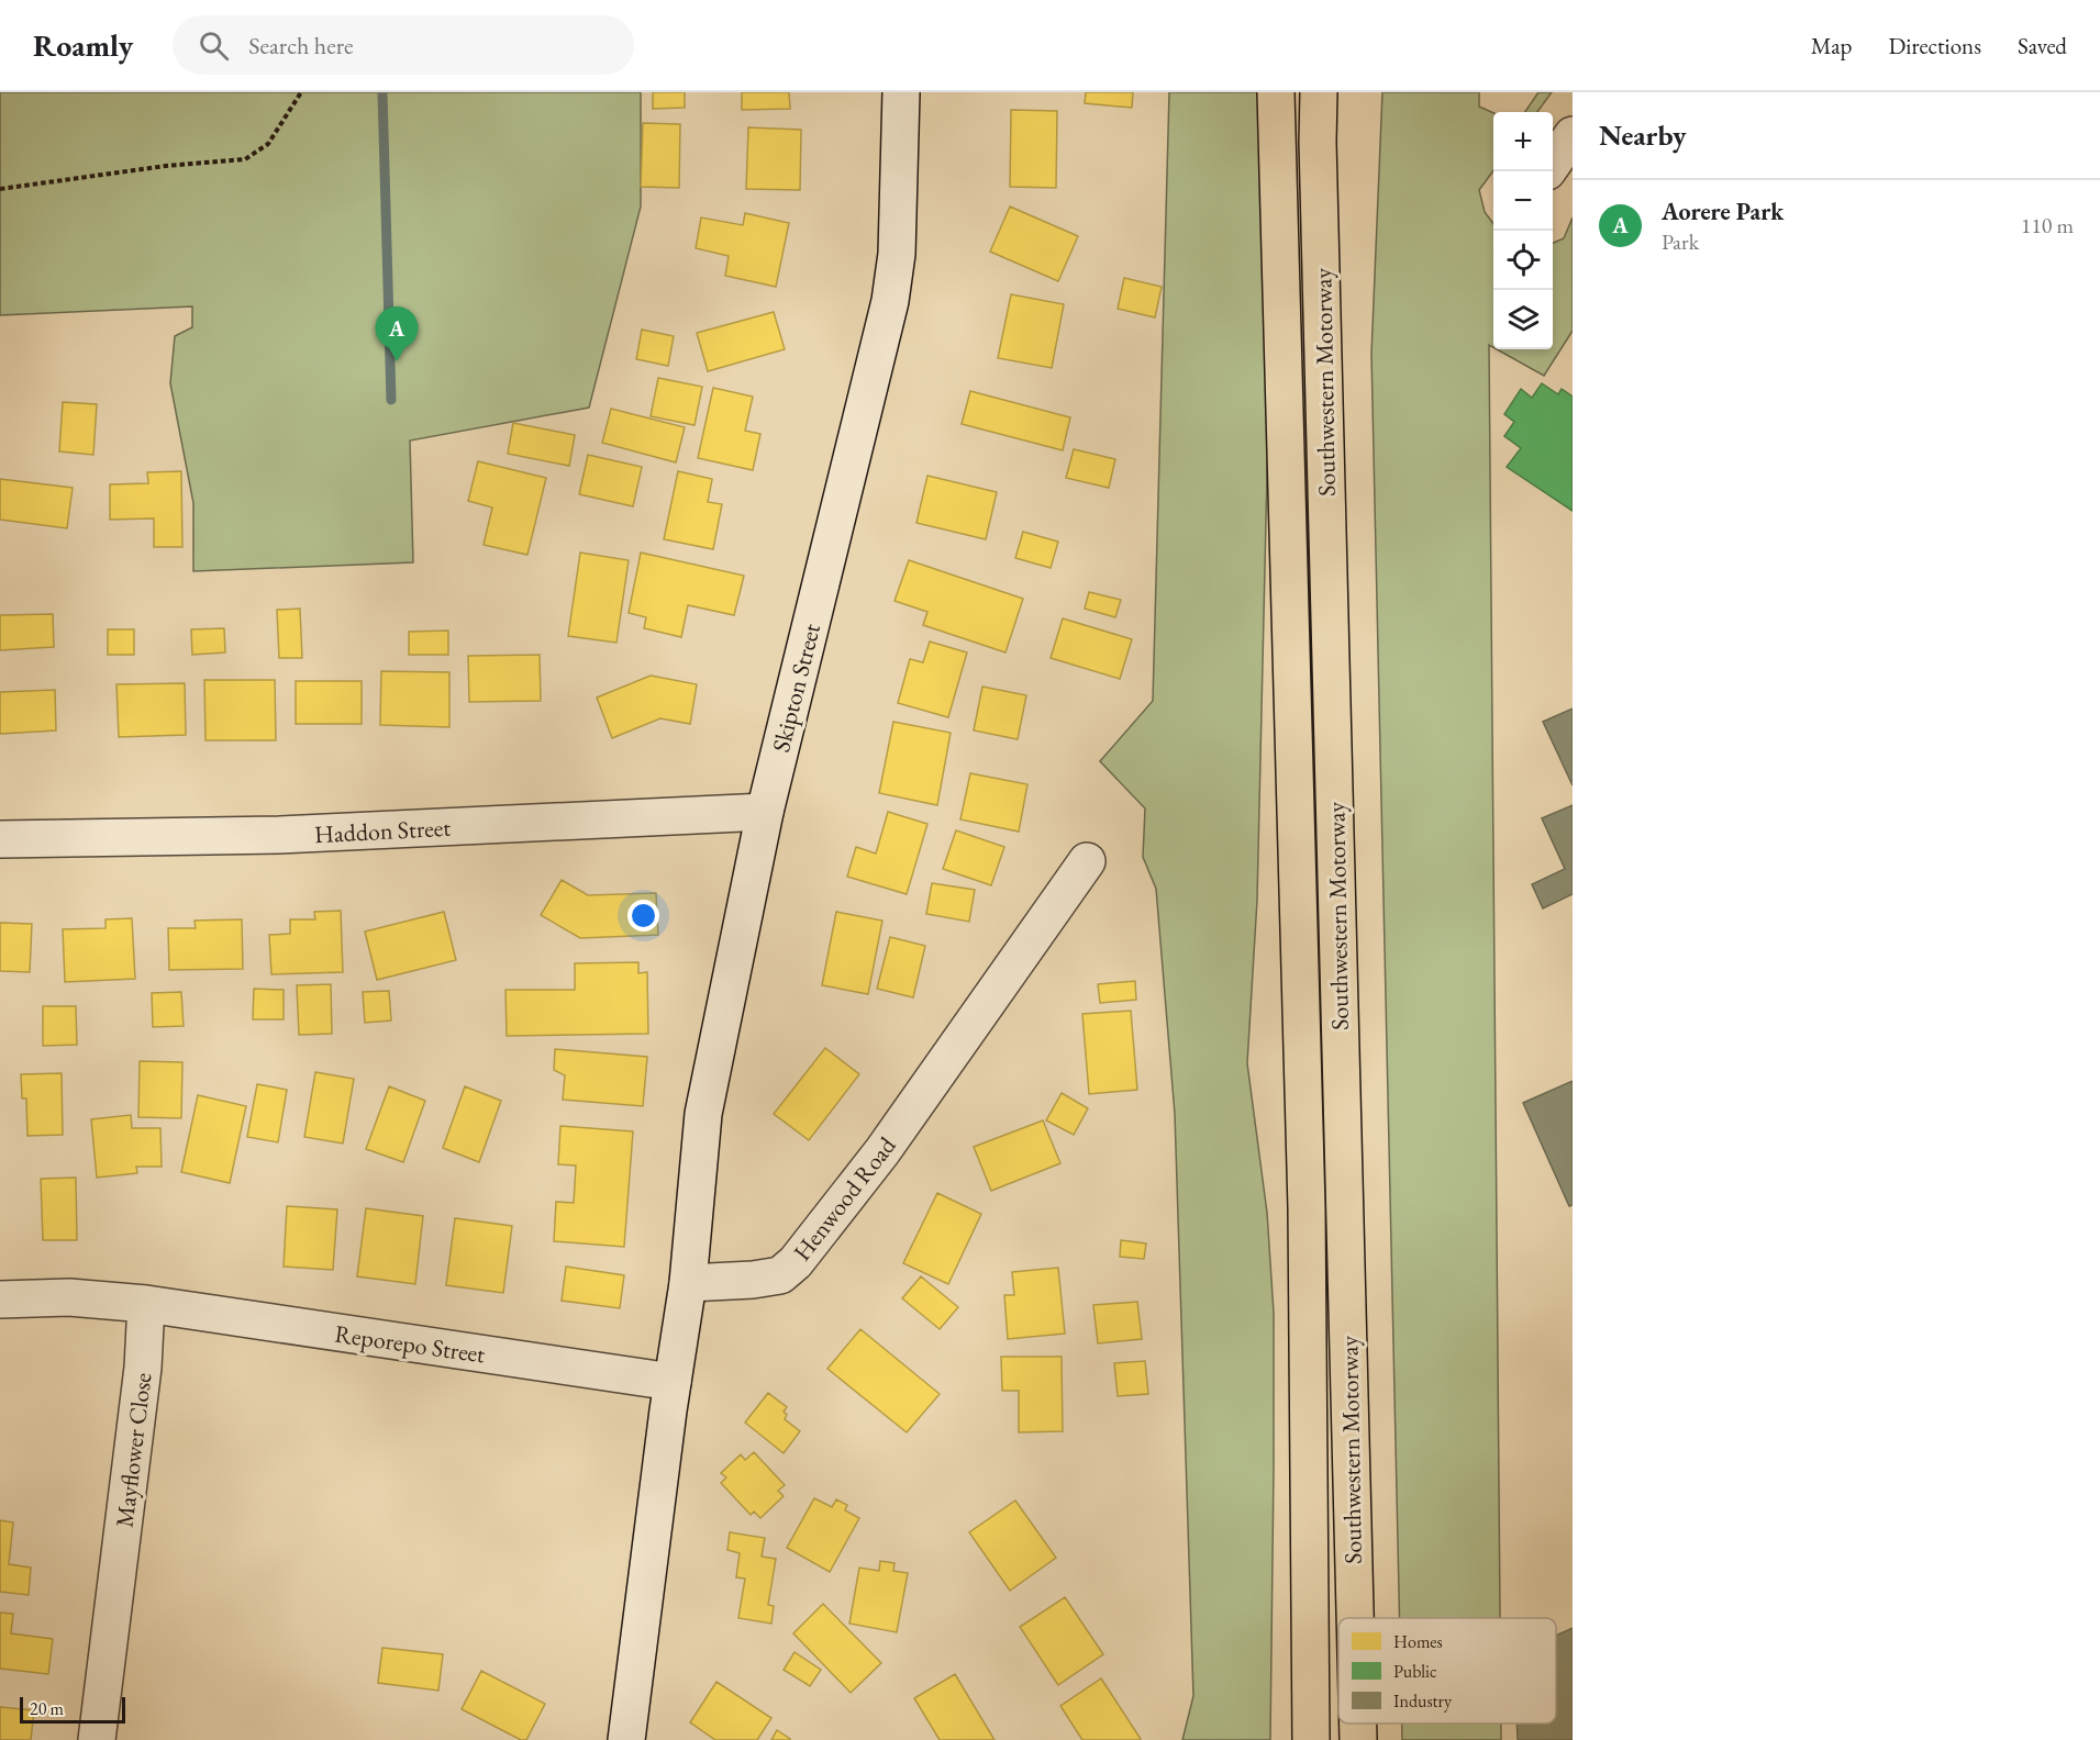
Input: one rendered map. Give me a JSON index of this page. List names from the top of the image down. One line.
{"streets":{"highway":["Southwestern Motorway"],"street":["Skipton Street","Haddon Street","Henwood Road","Reporepo Street","Mayflower Close"]},"crossings":[["Skipton Street","Haddon Street"],["Skipton Street","Henwood Road"],["Reporepo Street","Mayflower Close"]],"legend":["Homes","Public","Industry"],"scale_bar":"20 m","page":{"header":"Roamly","search":"Search here","nav":["Map","Directions","Saved"],"heading":"Nearby","map_buttons":["+","−"],"list":[{"mark":"A","name":"Aorere Park","note":"Park","value":"110 m"}],"pins":"A","scale":"20 m"}}
